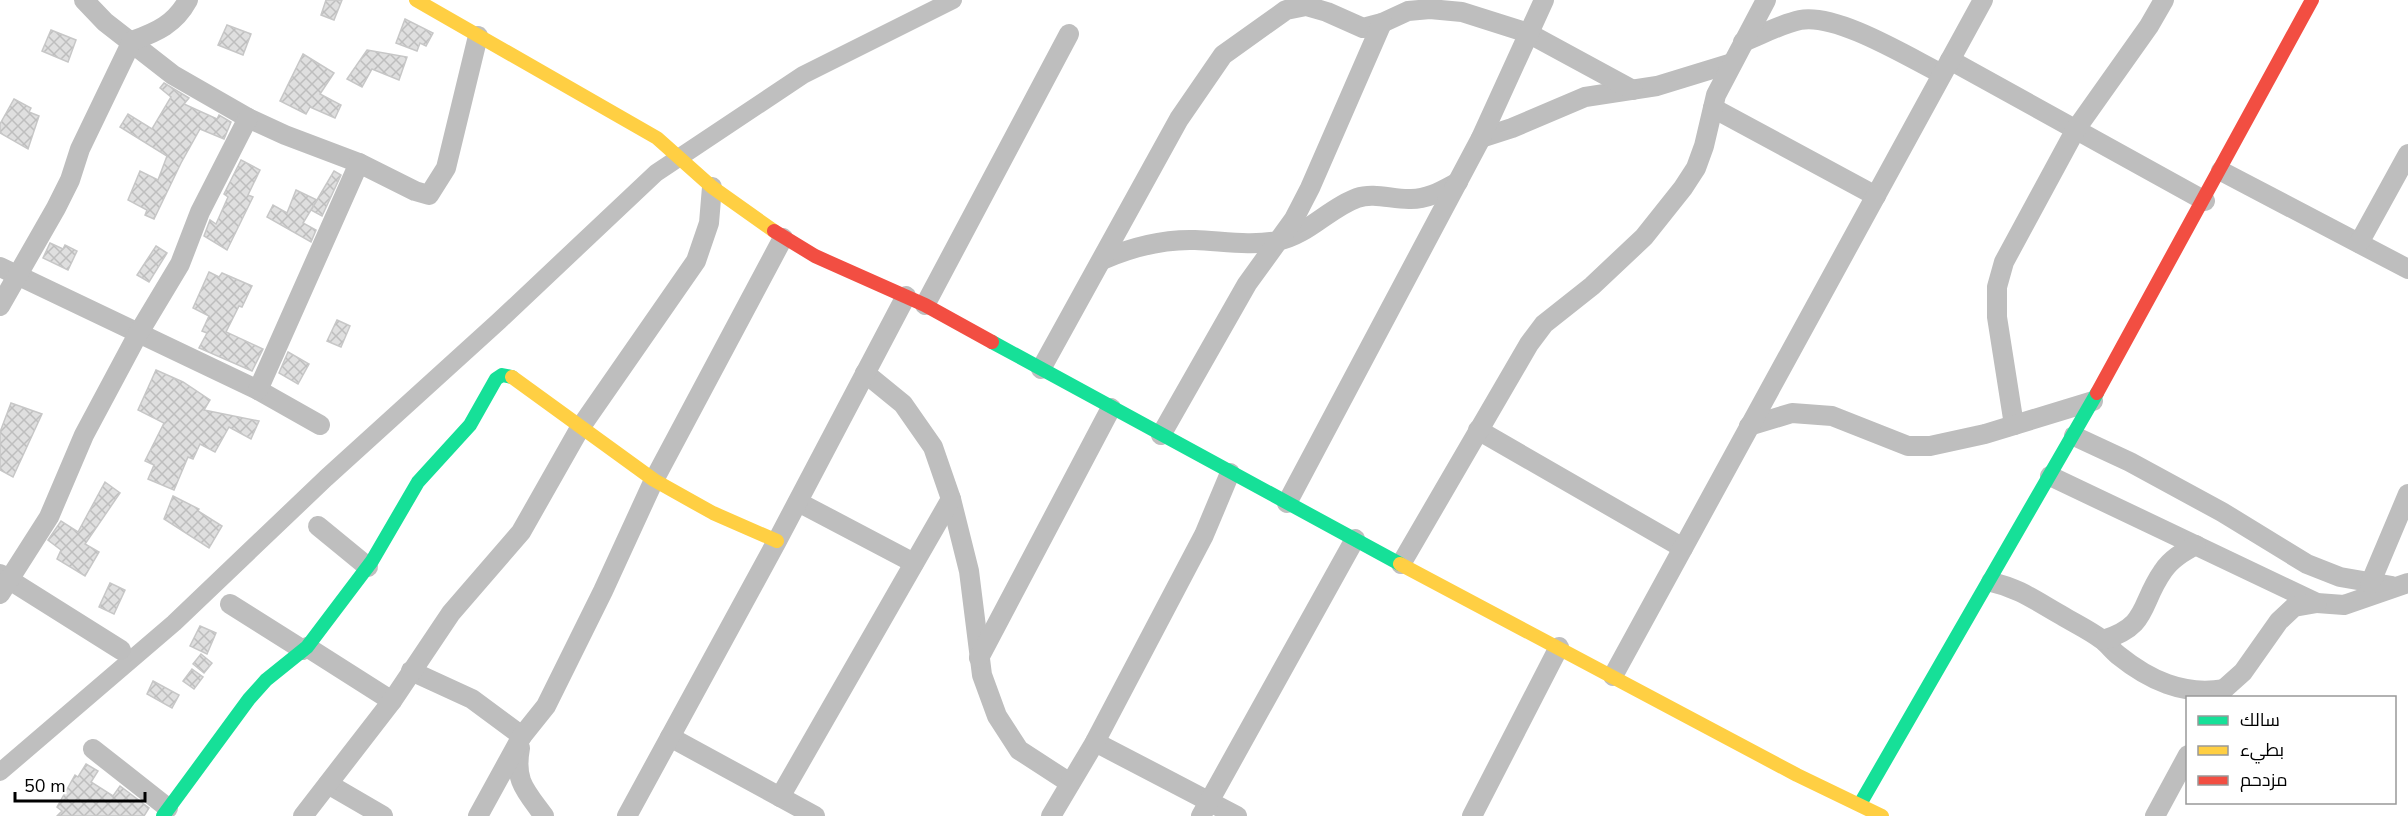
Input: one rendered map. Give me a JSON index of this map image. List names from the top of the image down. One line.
{"legend":["سالك","بطيء","مزدحم"],"scale_bar":"50 m"}
